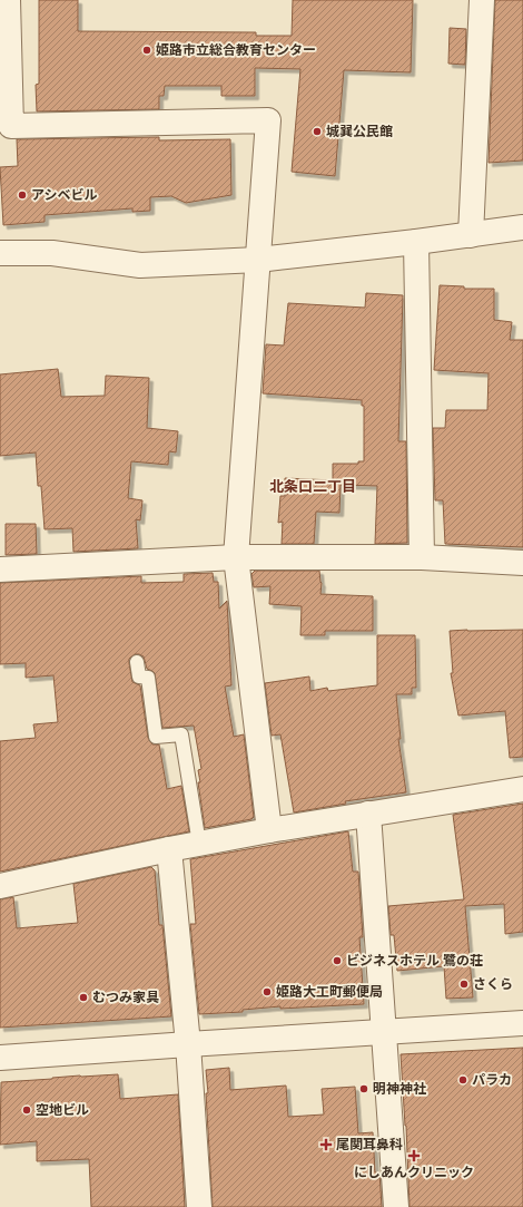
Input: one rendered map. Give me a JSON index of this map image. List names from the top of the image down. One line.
{"districts":["北条口二丁目"],"places":{"other":["姫路市立総合教育センター","城巽公民館","アシベビル","ビジネスホテル 鷺の荘","さくら","姫路大工町郵便局","むつみ家具","パラカ","明神神社","空地ビル"],"health":["尾関耳鼻科","にしあんクリニック"]}}
